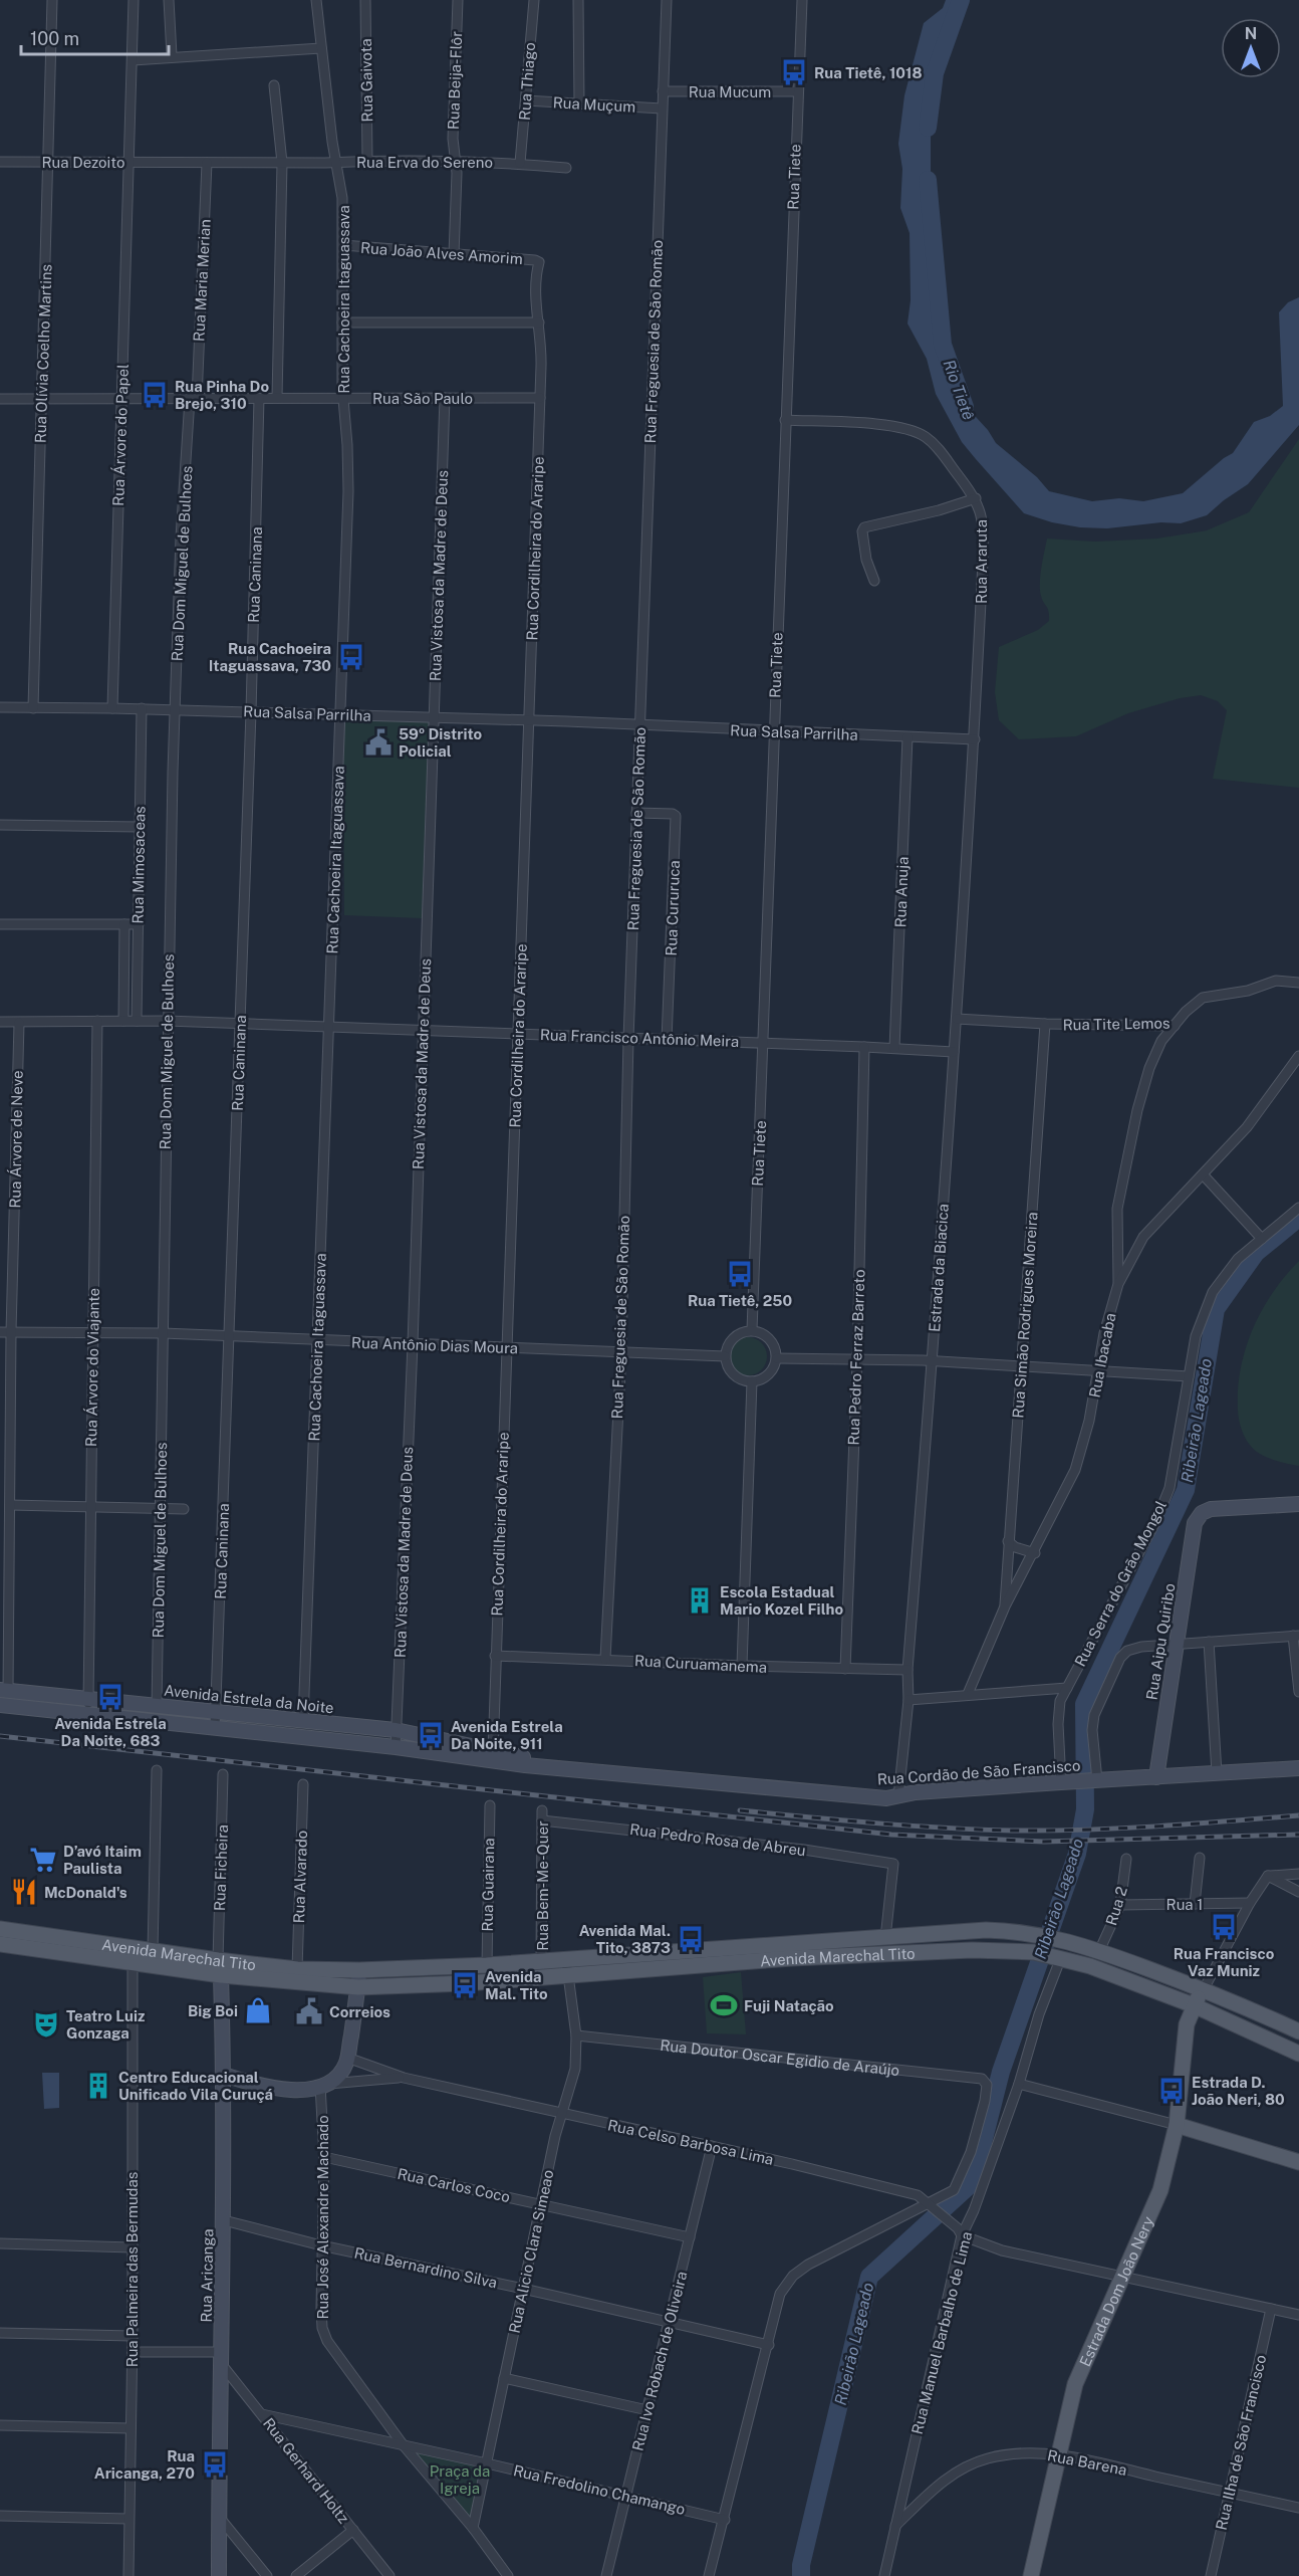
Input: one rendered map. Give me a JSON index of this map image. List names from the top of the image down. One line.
{"streets":{"main road":["Avenida Marechal Tito","Estrada Dom João Nery"],"street":["Rua Gaivota","Rua Beija-Flôr","Rua Thiago","Rua Mucum","Rua Muçum","Rua Dezoito","Rua Erva do Sereno","Rua Tiete","Rua João Alves Amorim","Rua Maria Merian","Rua Cachoeira Itaguassava","Rua Freguesia de São Romão","Rua Olívia Coelho Martins","Rua São Paulo","Rua Árvore do Papel","Rua Cordilheira do Araripe","Rua Araruta","Rua Dom Miguel de Bulhoes","Rua Caninana","Rua Vistosa da Madre de Deus","Rua Salsa Parrilha","Rua Mimosaceas","Rua Anuja","Rua Cururuca","Rua Tite Lemos","Rua Francisco Antônio Meira","Rua Árvore de Neve","Estrada da Biacica","Rua Simão Rodrigues Moreira","Rua Antônio Dias Moura","Rua Ibacaba","Rua Pedro Ferraz Barreto","Rua Árvore do Viajante","Rua Serra do Grão Mongol","Rua Aipu Quiribo","Rua Curuamanema","Avenida Estrela da Noite","Rua Cordão de São Francisco","Rua Pedro Rosa de Abreu","Rua Ficheira","Rua Alvarado","Rua Guairana","Rua Bem-Me-Quer","Rua 1","Rua 2","Rua Doutor Oscar Egidio de Araújo","Rua Celso Barbosa Lima","Rua Carlos Coco","Rua José Alexandre Machado","Rua Alicio Clara Simeao","Rua Bernardino Silva","Rua Palmeira das Bermudas","Rua Aricanga","Rua Manuel Barbalho de Lima","Rua Ivo Robach de Oliveira","Rua Ilha de São Francisco","Rua Barena","Rua Gerhard Holtz","Rua Fredolino Chamango"]},"crossings":[["Rua Gaivota","Rua Erva do Sereno"],["Rua Beija-Flôr","Rua Erva do Sereno"],["Rua Beija-Flôr","Rua João Alves Amorim"],["Rua Thiago","Rua Muçum"],["Rua Thiago","Rua Erva do Sereno"],["Rua Mucum","Rua Tiete"],["Rua Mucum","Rua Freguesia de São Romão"],["Rua Muçum","Rua Freguesia de São Romão"],["Rua Dezoito","Rua Erva do Sereno"],["Rua Dezoito","Rua Maria Merian"],["Rua Dezoito","Rua Olívia Coelho Martins"],["Rua Dezoito","Rua Árvore do Papel"],["Rua Erva do Sereno","Rua Maria Merian"],["Rua Erva do Sereno","Rua Cachoeira Itaguassava"],["Rua Tiete","Rua Araruta"],["Rua Tiete","Rua Salsa Parrilha"],["Rua Tiete","Rua Francisco Antônio Meira"],["Rua Tiete","Rua Antônio Dias Moura"],["Rua João Alves Amorim","Rua Cachoeira Itaguassava"],["Rua João Alves Amorim","Rua Cordilheira do Araripe"],["Rua Maria Merian","Rua São Paulo"],["Rua Maria Merian","Rua Dom Miguel de Bulhoes"],["Rua Cachoeira Itaguassava","Rua São Paulo"],["Rua Cachoeira Itaguassava","Rua Salsa Parrilha"],["Rua Cachoeira Itaguassava","Rua Francisco Antônio Meira"],["Rua Cachoeira Itaguassava","Rua Antônio Dias Moura"],["Rua Cachoeira Itaguassava","Avenida Estrela da Noite"],["Rua Freguesia de São Romão","Rua Salsa Parrilha"],["Rua Freguesia de São Romão","Rua Cururuca"],["Rua Freguesia de São Romão","Rua Francisco Antônio Meira"],["Rua Freguesia de São Romão","Rua Antônio Dias Moura"],["Rua Freguesia de São Romão","Rua Curuamanema"],["Rua Olívia Coelho Martins","Rua São Paulo"],["Rua Olívia Coelho Martins","Rua Salsa Parrilha"],["Rua São Paulo","Rua Árvore do Papel"],["Rua São Paulo","Rua Cordilheira do Araripe"],["Rua São Paulo","Rua Dom Miguel de Bulhoes"],["Rua São Paulo","Rua Caninana"],["Rua São Paulo","Rua Vistosa da Madre de Deus"],["Rua Árvore do Papel","Rua Salsa Parrilha"],["Rua Cordilheira do Araripe","Rua Salsa Parrilha"],["Rua Cordilheira do Araripe","Rua Francisco Antônio Meira"],["Rua Cordilheira do Araripe","Rua Antônio Dias Moura"],["Rua Cordilheira do Araripe","Rua Curuamanema"],["Rua Cordilheira do Araripe","Avenida Estrela da Noite"],["Rua Cordilheira do Araripe","Rua Cordão de São Francisco"],["Rua Araruta","Rua Salsa Parrilha"],["Rua Araruta","Estrada da Biacica"],["Rua Dom Miguel de Bulhoes","Rua Salsa Parrilha"],["Rua Dom Miguel de Bulhoes","Rua Francisco Antônio Meira"],["Rua Dom Miguel de Bulhoes","Rua Antônio Dias Moura"],["Rua Dom Miguel de Bulhoes","Avenida Estrela da Noite"],["Rua Caninana","Rua Salsa Parrilha"],["Rua Caninana","Rua Francisco Antônio Meira"],["Rua Caninana","Rua Antônio Dias Moura"],["Rua Caninana","Avenida Estrela da Noite"],["Rua Vistosa da Madre de Deus","Rua Salsa Parrilha"],["Rua Vistosa da Madre de Deus","Rua Francisco Antônio Meira"],["Rua Vistosa da Madre de Deus","Rua Antônio Dias Moura"],["Rua Vistosa da Madre de Deus","Avenida Estrela da Noite"],["Rua Salsa Parrilha","Rua Mimosaceas"],["Rua Salsa Parrilha","Rua Anuja"],["Rua Salsa Parrilha","Estrada da Biacica"],["Rua Mimosaceas","Rua Francisco Antônio Meira"],["Rua Anuja","Rua Francisco Antônio Meira"],["Rua Cururuca","Rua Francisco Antônio Meira"],["Rua Tite Lemos","Estrada da Biacica"],["Rua Tite Lemos","Rua Simão Rodrigues Moreira"],["Rua Francisco Antônio Meira","Rua Árvore de Neve"],["Rua Francisco Antônio Meira","Estrada da Biacica"],["Rua Francisco Antônio Meira","Rua Pedro Ferraz Barreto"],["Rua Francisco Antônio Meira","Rua Árvore do Viajante"],["Rua Árvore de Neve","Rua Antônio Dias Moura"],["Rua Árvore de Neve","Avenida Estrela da Noite"],["Estrada da Biacica","Rua Curuamanema"],["Estrada da Biacica","Rua Cordão de São Francisco"],["Rua Simão Rodrigues Moreira","Rua Ibacaba"],["Rua Antônio Dias Moura","Rua Árvore do Viajante"],["Rua Pedro Ferraz Barreto","Rua Curuamanema"],["Rua Árvore do Viajante","Avenida Estrela da Noite"],["Rua Serra do Grão Mongol","Rua Cordão de São Francisco"],["Rua Aipu Quiribo","Rua Cordão de São Francisco"],["Avenida Estrela da Noite","Rua Cordão de São Francisco"],["Rua Pedro Rosa de Abreu","Rua Bem-Me-Quer"],["Rua Pedro Rosa de Abreu","Avenida Marechal Tito"],["Rua Ficheira","Avenida Marechal Tito"],["Rua Ficheira","Rua Aricanga"],["Rua Alvarado","Avenida Marechal Tito"],["Rua Guairana","Avenida Marechal Tito"],["Rua Bem-Me-Quer","Avenida Marechal Tito"],["Rua 1","Rua 2"],["Rua 2","Avenida Marechal Tito"],["Avenida Marechal Tito","Rua Alicio Clara Simeao"],["Avenida Marechal Tito","Rua Palmeira das Bermudas"],["Avenida Marechal Tito","Rua Aricanga"],["Avenida Marechal Tito","Estrada Dom João Nery"],["Avenida Marechal Tito","Rua Manuel Barbalho de Lima"],["Rua Doutor Oscar Egidio de Araújo","Rua Celso Barbosa Lima"],["Rua Doutor Oscar Egidio de Araújo","Rua Alicio Clara Simeao"],["Rua Celso Barbosa Lima","Rua José Alexandre Machado"],["Rua Celso Barbosa Lima","Rua Alicio Clara Simeao"],["Rua Celso Barbosa Lima","Estrada Dom João Nery"],["Rua Celso Barbosa Lima","Rua Manuel Barbalho de Lima"],["Rua Celso Barbosa Lima","Rua Ivo Robach de Oliveira"],["Rua Celso Barbosa Lima","Rua Ilha de São Francisco"],["Rua Carlos Coco","Rua José Alexandre Machado"],["Rua Carlos Coco","Rua Alicio Clara Simeao"],["Rua Carlos Coco","Rua Ivo Robach de Oliveira"],["Rua José Alexandre Machado","Rua Alicio Clara Simeao"],["Rua José Alexandre Machado","Rua Bernardino Silva"],["Rua José Alexandre Machado","Rua Fredolino Chamango"],["Rua Alicio Clara Simeao","Rua Bernardino Silva"],["Rua Alicio Clara Simeao","Rua Fredolino Chamango"],["Rua Bernardino Silva","Rua Aricanga"],["Rua Bernardino Silva","Rua Ivo Robach de Oliveira"],["Rua Aricanga","Rua Gerhard Holtz"],["Estrada Dom João Nery","Rua Barena"],["Rua Manuel Barbalho de Lima","Rua Barena"],["Rua Ivo Robach de Oliveira","Rua Fredolino Chamango"],["Rua Ilha de São Francisco","Rua Barena"],["Rua Gerhard Holtz","Rua Fredolino Chamango"]],"water":["Rio Tietê","Ribeirão Lageado"],"parks":["Praça da Igreja"],"places":{"bus stop":["Rua Tietê, 1018","Rua Pinha Do Brejo, 310","Rua Cachoeira Itaguassava, 730","Rua Tietê, 250","Avenida Estrela Da Noite, 683","Avenida Estrela Da Noite, 911","Rua Francisco Vaz Muniz","Avenida Mal. Tito, 3873","Avenida Mal. Tito","Estrada D. João Neri, 80","Rua Aricanga, 270"],"public building":["59º Distrito Policial","Correios"],"building":["Escola Estadual Mario Kozel Filho","Centro Educacional Unificado Vila Curuçá"],"supermarket":["D’avó Itaim Paulista"],"restaurant":["McDonald's"],"sports":["Fuji Natação"],"shop":["Big Boi"],"theatre":["Teatro Luiz Gonzaga"]},"scale_bar":"100 m","north":"top"}
